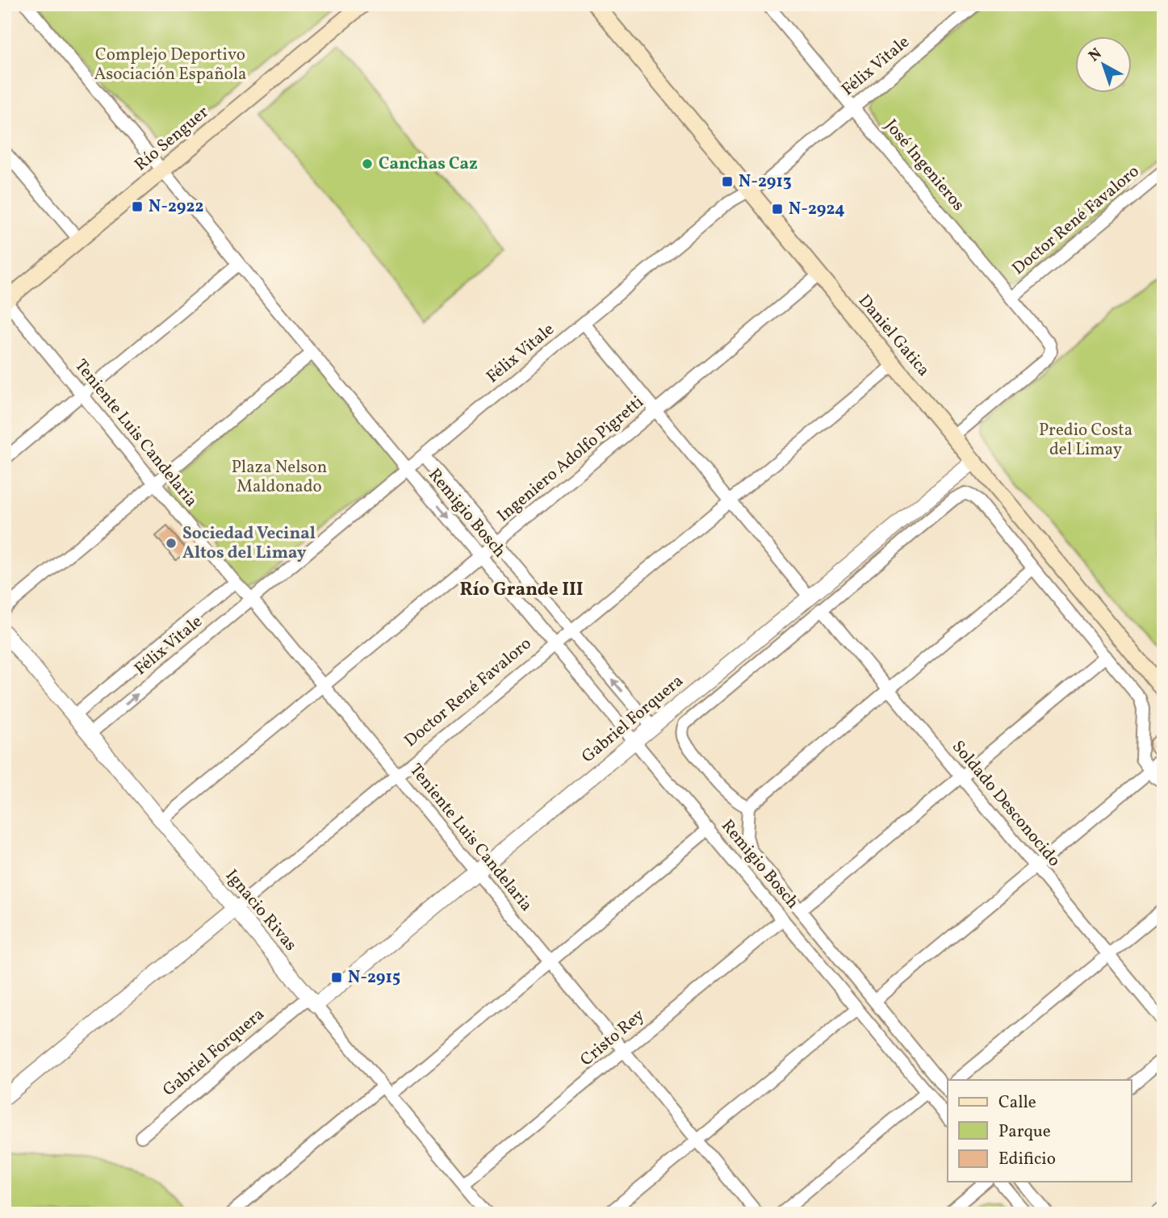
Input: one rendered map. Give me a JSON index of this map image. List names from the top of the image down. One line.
{"streets":{"main road":["Río Senguer","Daniel Gatica"],"street":["Félix Vitale","José Ingenieros","Doctor René Favaloro","Teniente Luis Candelaria","Ingeniero Adolfo Pigretti","Remigio Bosch","Gabriel Forquera","Soldado Desconocido","Ignacio Rivas","Cristo Rey"]},"crossings":[["Félix Vitale","José Ingenieros"],["Félix Vitale","Daniel Gatica"],["Félix Vitale","Teniente Luis Candelaria"],["Félix Vitale","Remigio Bosch"],["Félix Vitale","Ignacio Rivas"],["Río Senguer","Teniente Luis Candelaria"],["Río Senguer","Remigio Bosch"],["José Ingenieros","Doctor René Favaloro"],["José Ingenieros","Daniel Gatica"],["Doctor René Favaloro","Daniel Gatica"],["Doctor René Favaloro","Teniente Luis Candelaria"],["Doctor René Favaloro","Remigio Bosch"],["Doctor René Favaloro","Ignacio Rivas"],["Daniel Gatica","Ingeniero Adolfo Pigretti"],["Daniel Gatica","Gabriel Forquera"],["Teniente Luis Candelaria","Ingeniero Adolfo Pigretti"],["Teniente Luis Candelaria","Gabriel Forquera"],["Teniente Luis Candelaria","Cristo Rey"],["Ingeniero Adolfo Pigretti","Remigio Bosch"],["Ingeniero Adolfo Pigretti","Ignacio Rivas"],["Remigio Bosch","Gabriel Forquera"],["Remigio Bosch","Soldado Desconocido"],["Remigio Bosch","Cristo Rey"],["Gabriel Forquera","Ignacio Rivas"],["Ignacio Rivas","Cristo Rey"]],"districts":["Río Grande III"],"parks":["Complejo Deportivo Asociación Española","Predio Costa del Limay","Plaza Nelson Maldonado"],"places":{"other":["Canchas Caz","Sociedad Vecinal Altos del Limay"],"transit":["N-2913","N-2922","N-2924","N-2915"]},"legend":["Calle","Parque","Edificio"],"north":"top left"}
